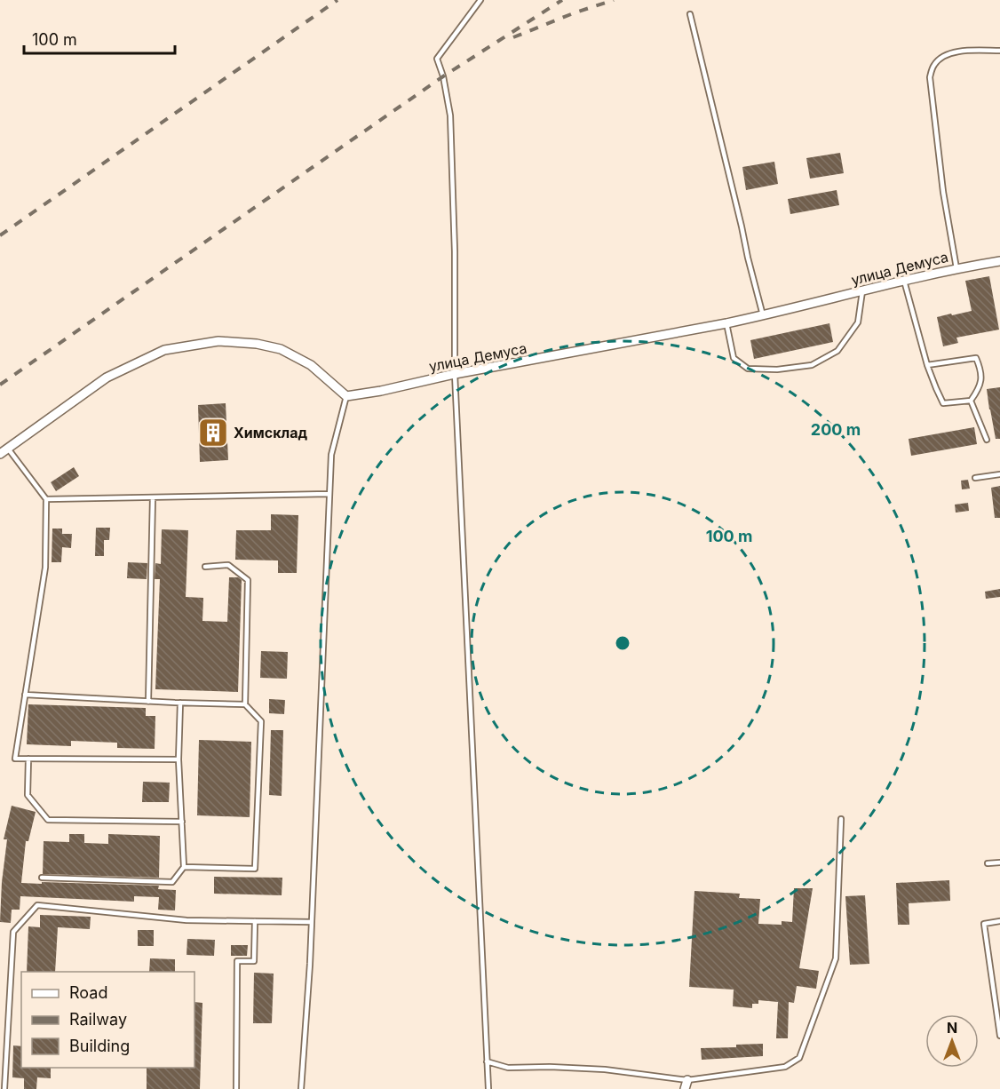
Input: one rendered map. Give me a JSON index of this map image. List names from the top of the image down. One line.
{"streets":{"street":["улица Демуса"]},"places":{"building":["Химсклад"]},"legend":["Road","Railway","Building"],"scale_bar":"100 m","north":"top","rings":["200 m","100 m"]}
